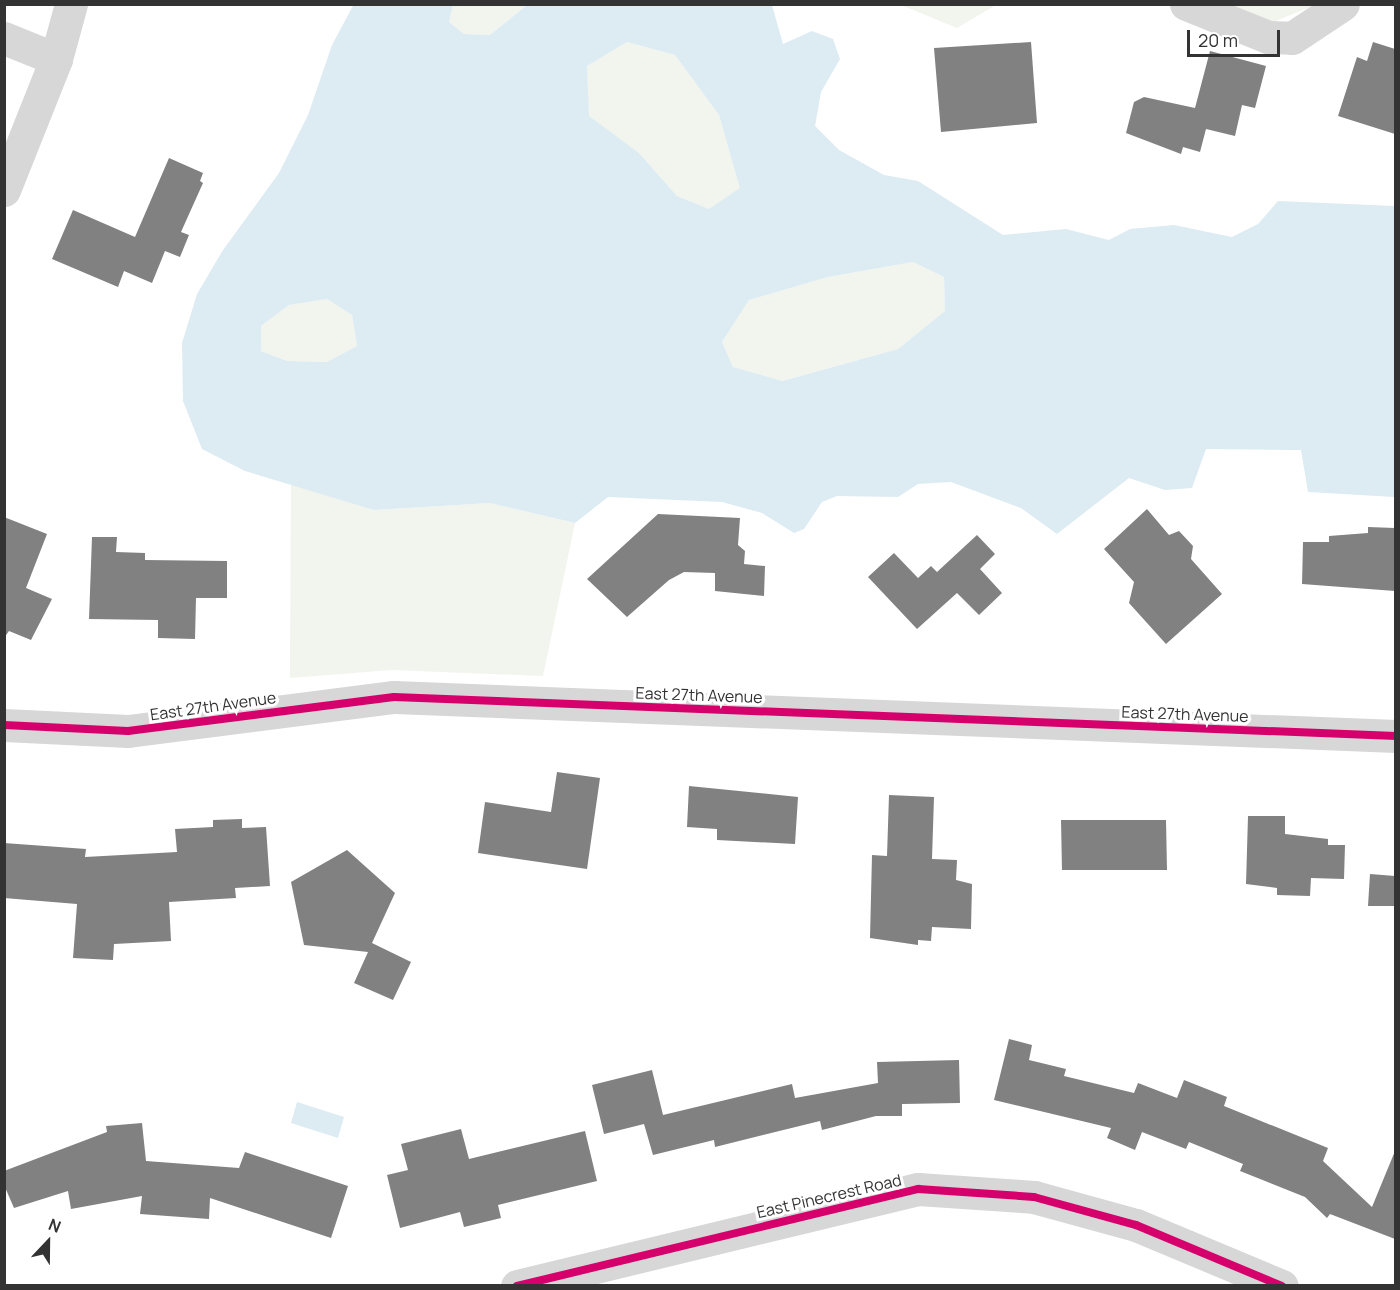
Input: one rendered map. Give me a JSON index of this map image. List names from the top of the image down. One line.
{"streets":{"street":["East 27th Avenue","East Pinecrest Road"]},"scale_bar":"20 m","north":"top"}
